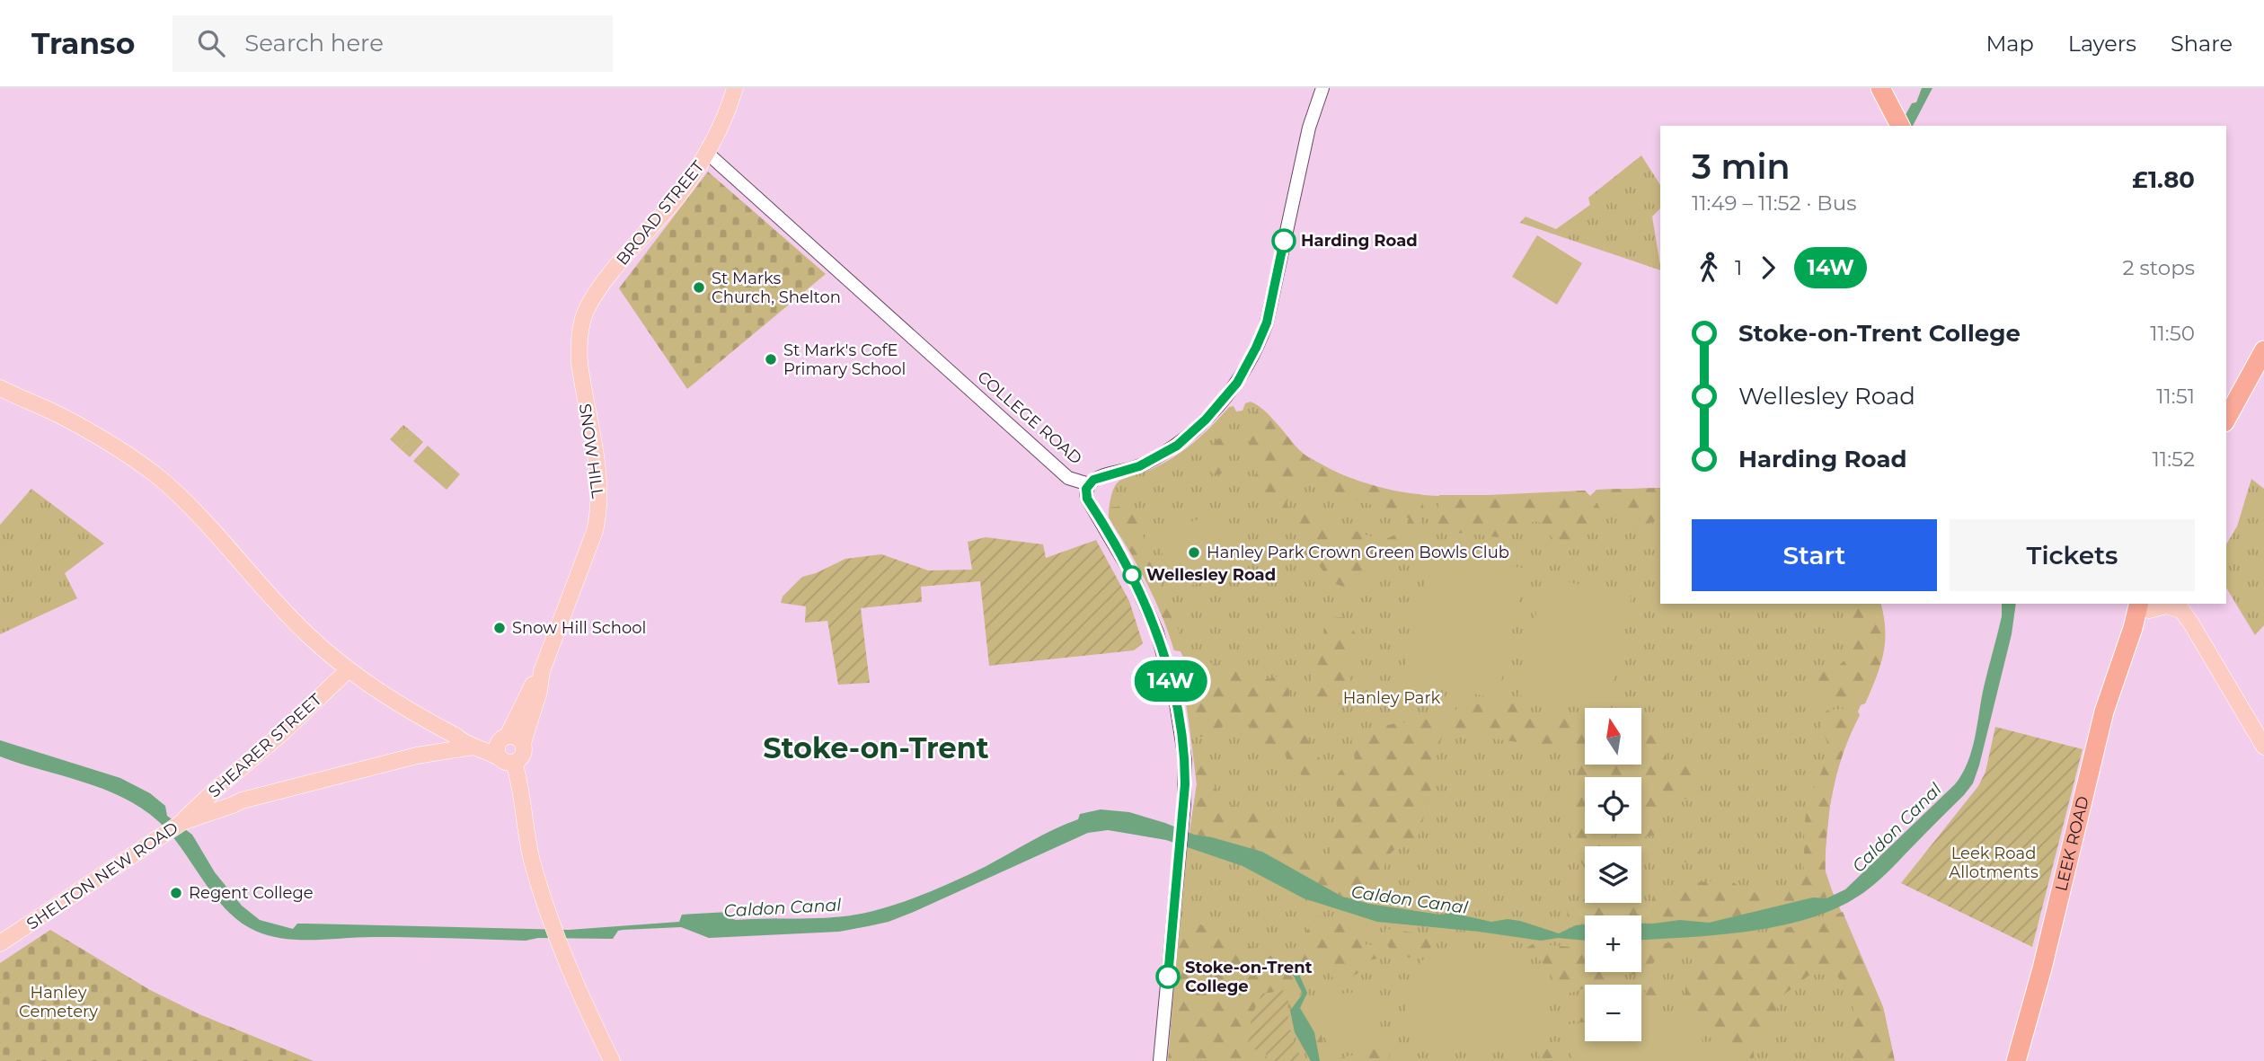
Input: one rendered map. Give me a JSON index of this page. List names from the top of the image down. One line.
{"streets":{"highway":["LEEK ROAD"],"main road":["BROAD STREET","SNOW HILL","SHEARER STREET","SHELTON NEW ROAD"],"street":["COLLEGE ROAD"]},"crossings":[["BROAD STREET","COLLEGE ROAD"],["BROAD STREET","SNOW HILL"],["SHEARER STREET","SHELTON NEW ROAD"]],"districts":["Stoke-on-Trent"],"water":["Caldon Canal"],"parks":["Hanley Park","Leek Road Allotments","Hanley Cemetery"],"places":["Harding Road","St Marks Church, Shelton","St Mark's CofE Primary School","Hanley Park Crown Green Bowls Club","Wellesley Road","Snow Hill School","Regent College","Stoke-on-Trent College"],"lines":["bus line 14W"],"north":"top","page":{"header":"Transo","search":"Search here","nav":["Map","Layers","Share"],"on_map":"14W","heading":["3 min","11:49 – 11:52 · Bus","£1.80"],"legs":["1","14W","2 stops"],"list":[{"name":"Stoke-on-Trent College","value":"11:50"},{"name":"Wellesley Road","value":"11:51"},{"name":"Harding Road","value":"11:52"}],"buttons":["Start","Tickets"],"map_buttons":["+","−"]}}
